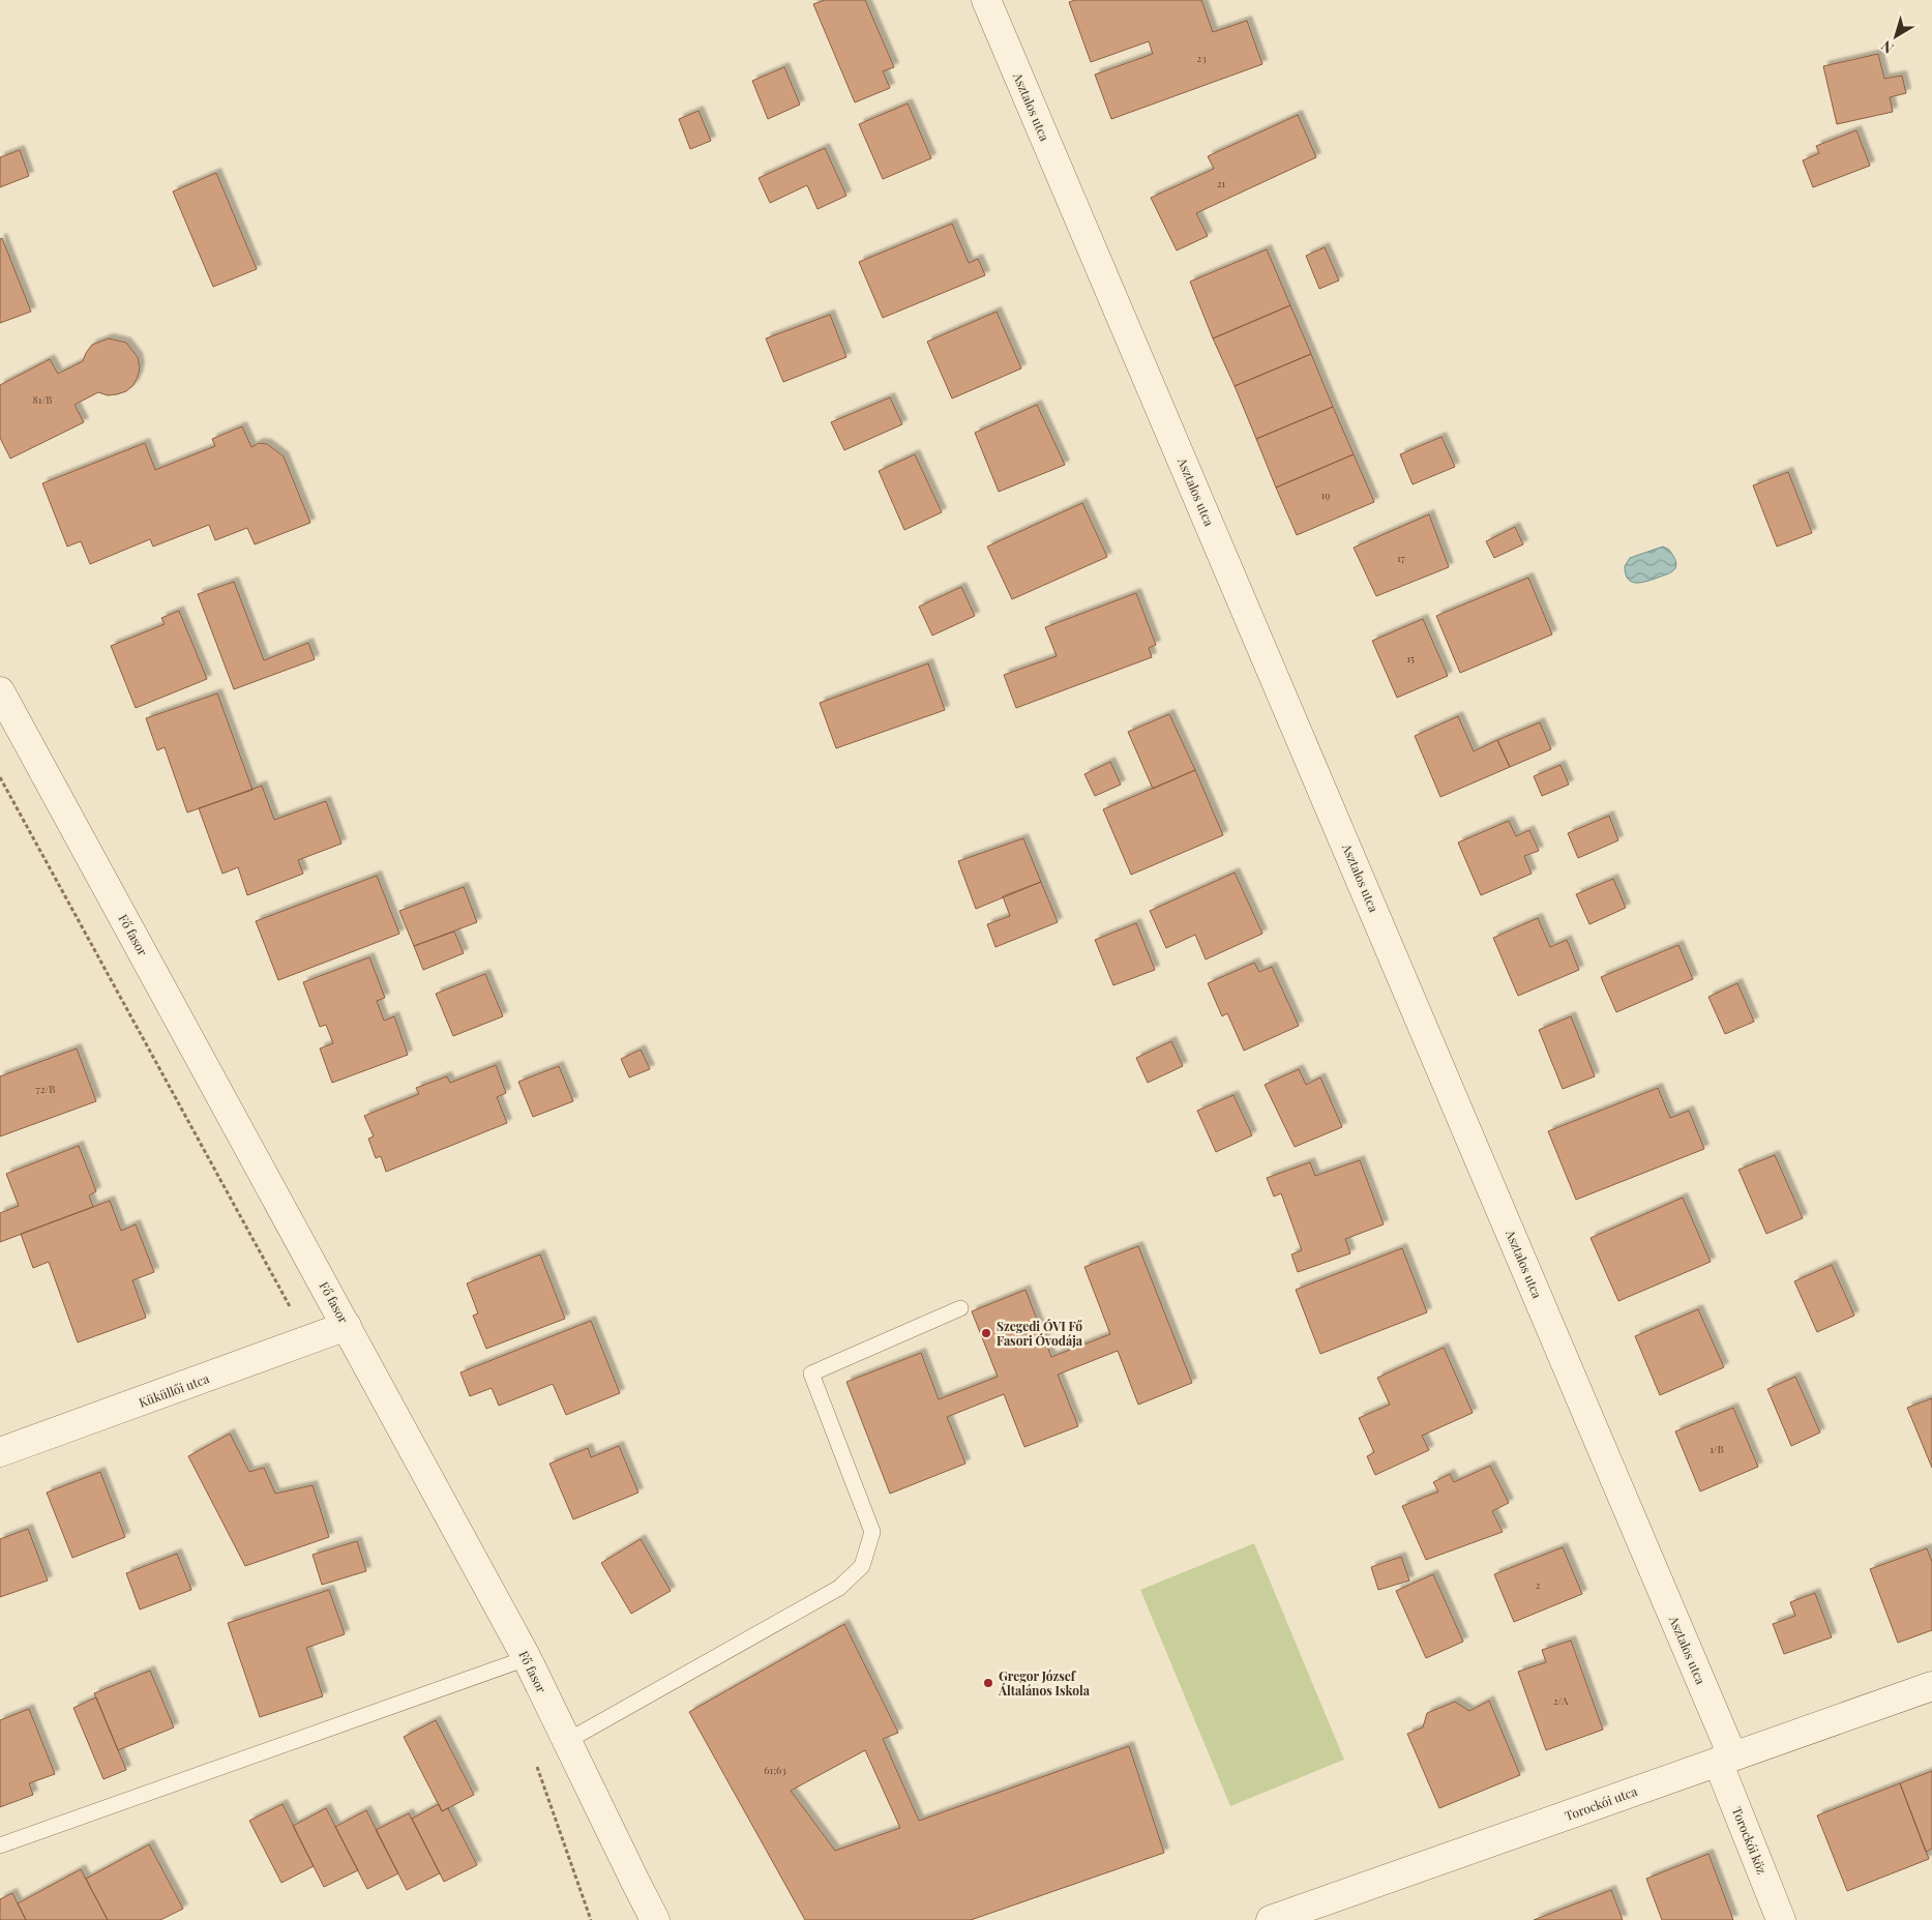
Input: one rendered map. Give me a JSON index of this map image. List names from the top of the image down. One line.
{"streets":{"street":["Asztalos utca","Fő fasor","Küküllői utca","Torockói utca","Torockói köz"]},"crossings":[["Asztalos utca","Torockói utca"],["Asztalos utca","Torockói köz"],["Fő fasor","Küküllői utca"],["Torockói utca","Torockói köz"]],"places":["Szegedi ÓVI Fő Fasori Óvodája","Gregor József Általános Iskola"],"house_numbers":["23","21","81/B","19","17","15","72/B","1/B","2","2/A","61;63"],"north":"bottom left"}
